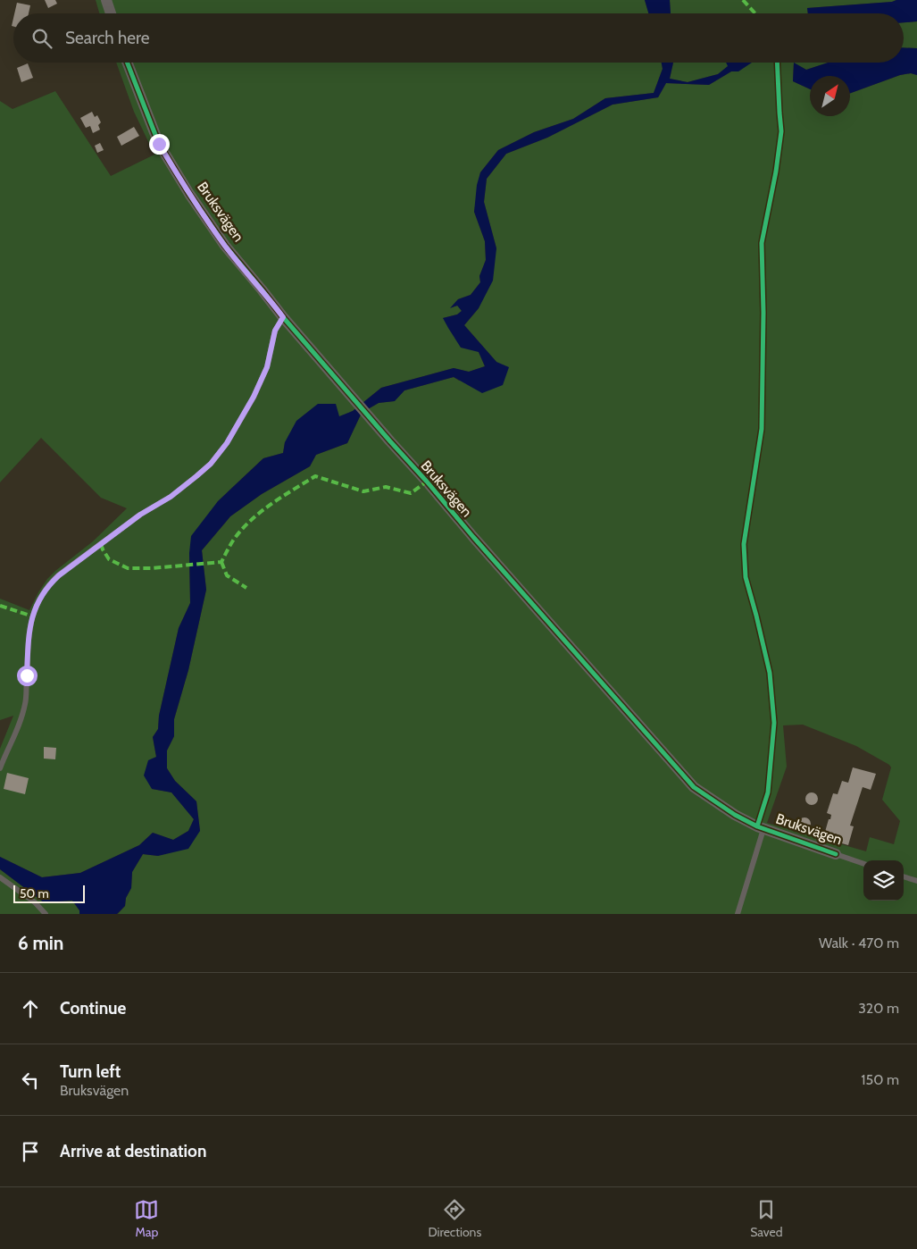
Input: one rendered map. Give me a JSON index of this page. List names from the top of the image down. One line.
{"streets":{"street":["Bruksvägen"]},"scale_bar":"50 m","north":"top right","page":{"search":"Search here","scale":"50 m","heading":["6 min","Walk · 470 m"],"list":[["Continue","320 m"],["Turn left","Bruksvägen","150 m"],"Arrive at destination"],"nav":["Map","Directions","Saved"]}}
